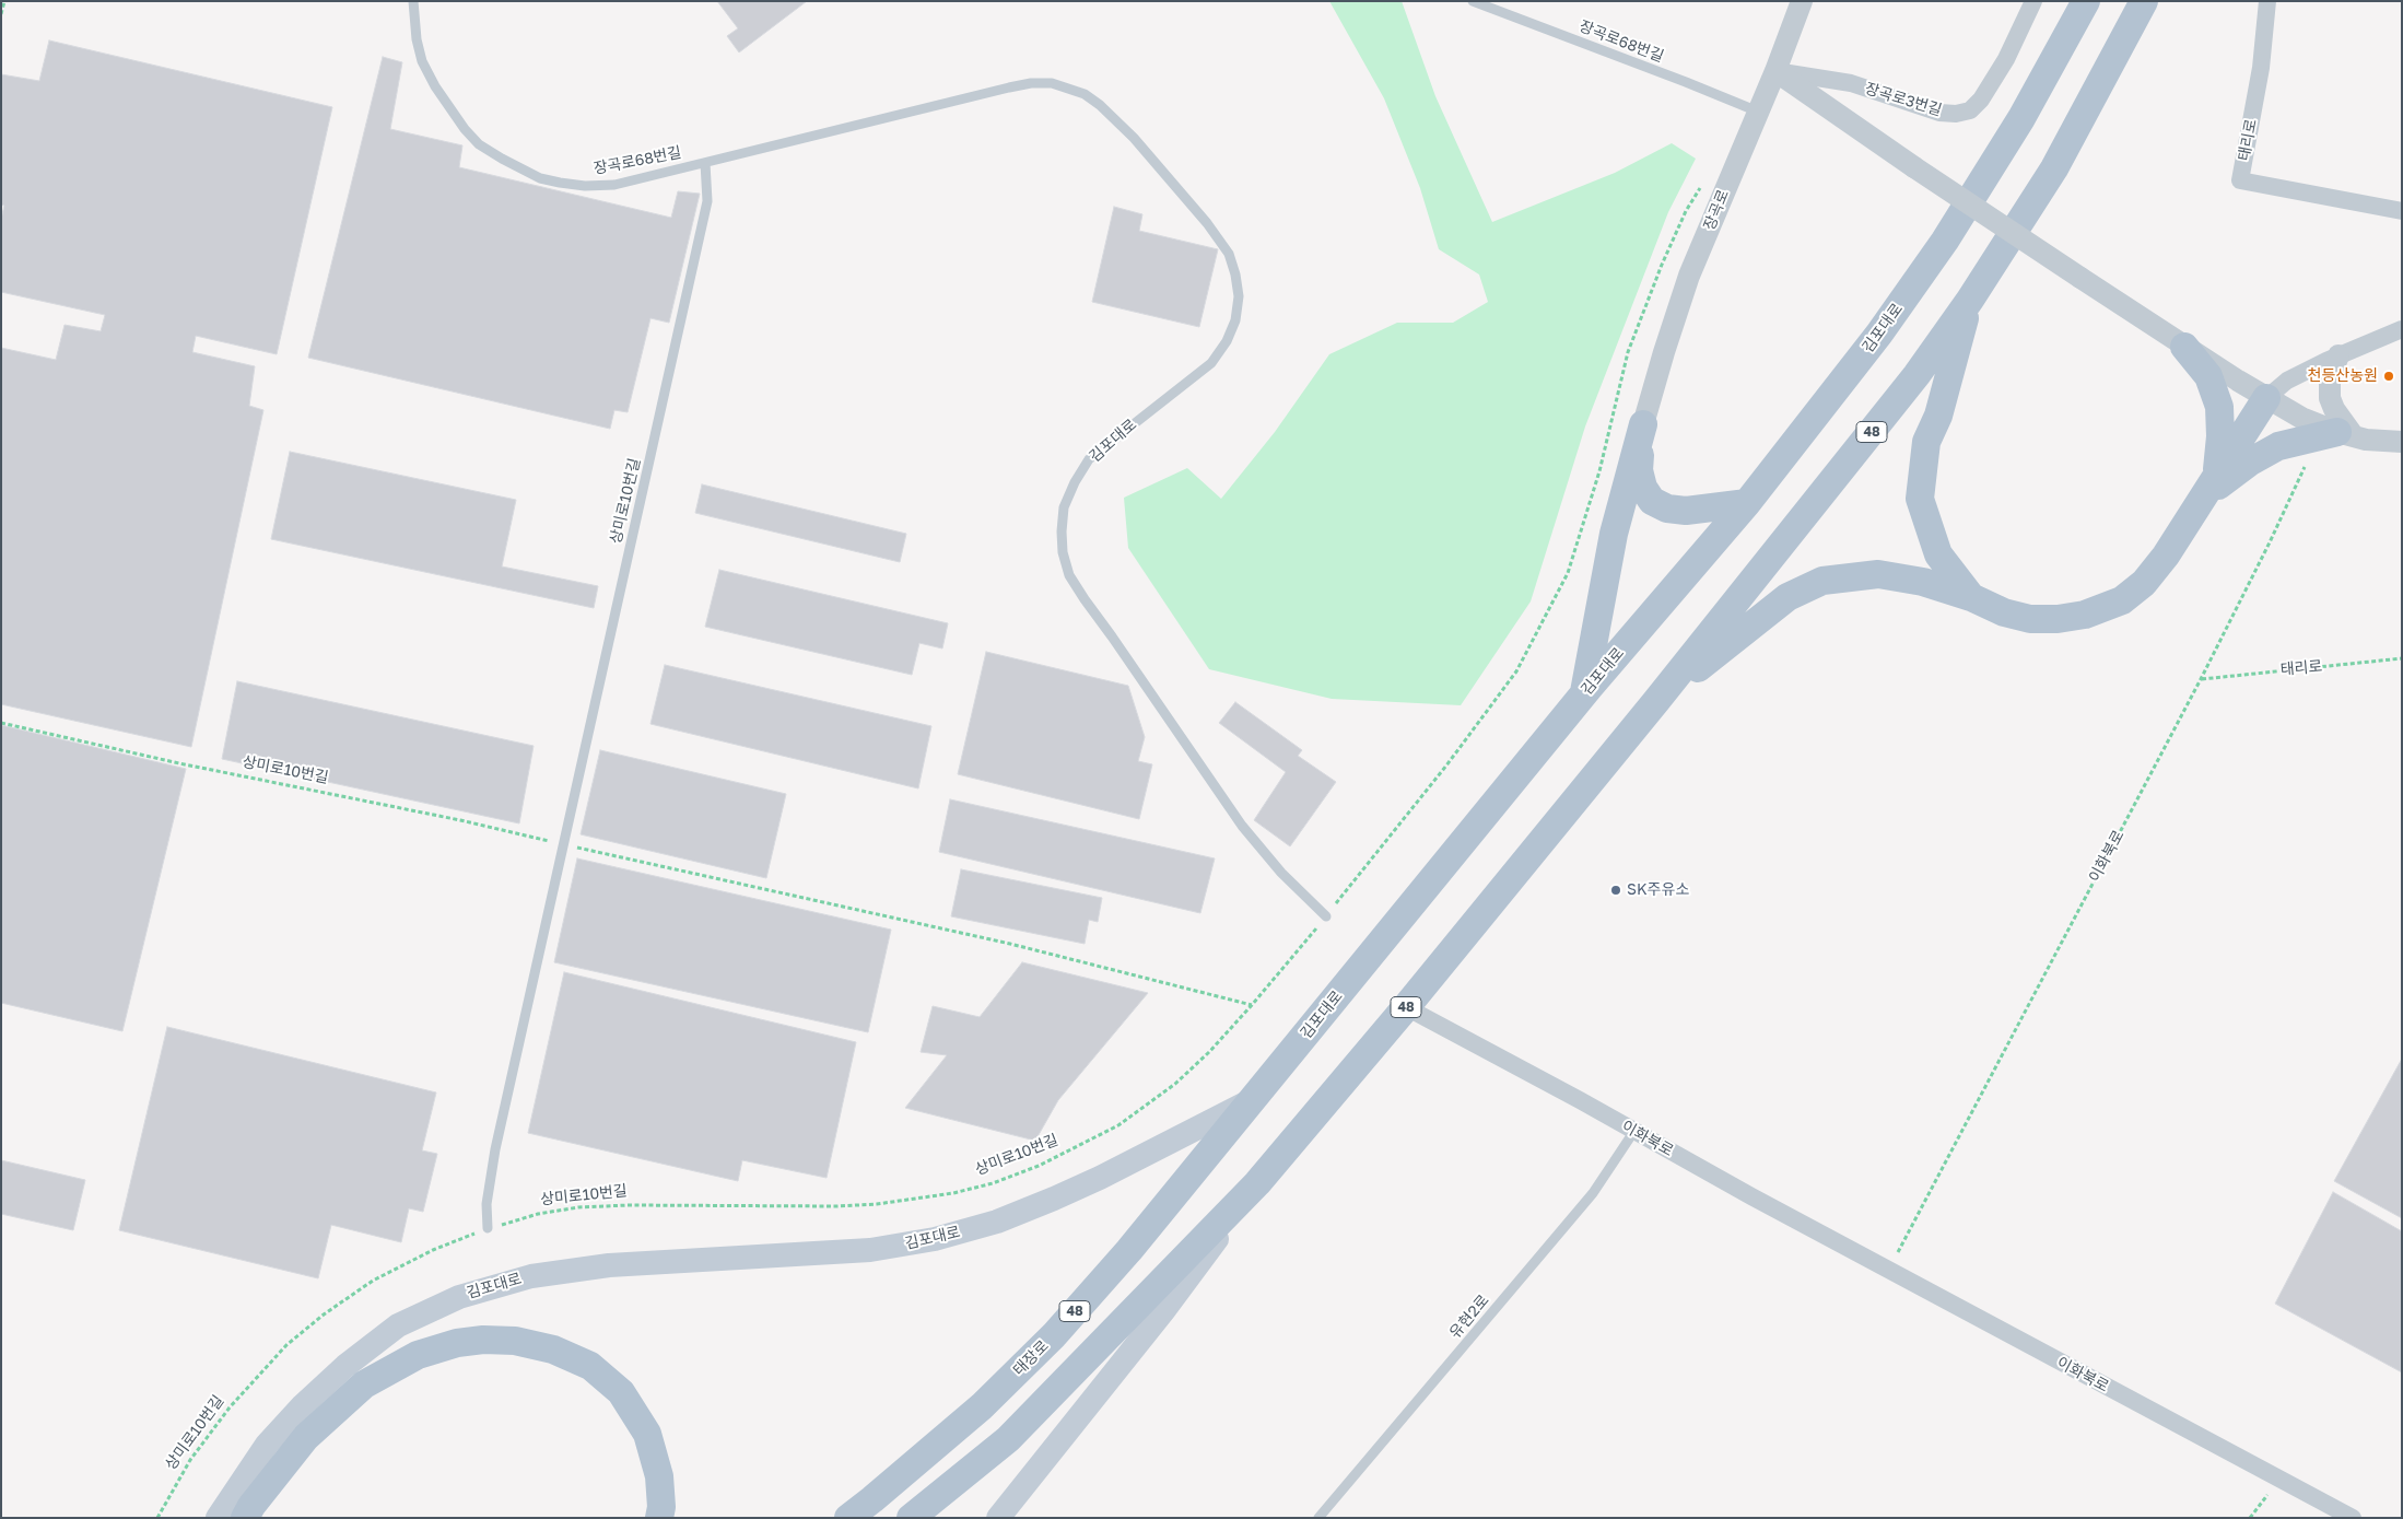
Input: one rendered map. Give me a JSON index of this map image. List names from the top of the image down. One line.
{"streets":{"main road":["김포대로","48","태장로"],"street":["장곡로3번길","태리로","장곡로","이화북로"],"lane":["장곡로68번길","상미로10번길","유현2로"]},"crossings":[["장곡로68번길","장곡로"],["장곡로68번길","김포대로"],["장곡로68번길","상미로10번길"],["장곡로3번길","장곡로"],["태리로","이화북로"],["김포대로","태장로"],["48","이화북로"],["이화북로","유현2로"]],"places":["천등산농원","SK주유소"]}
